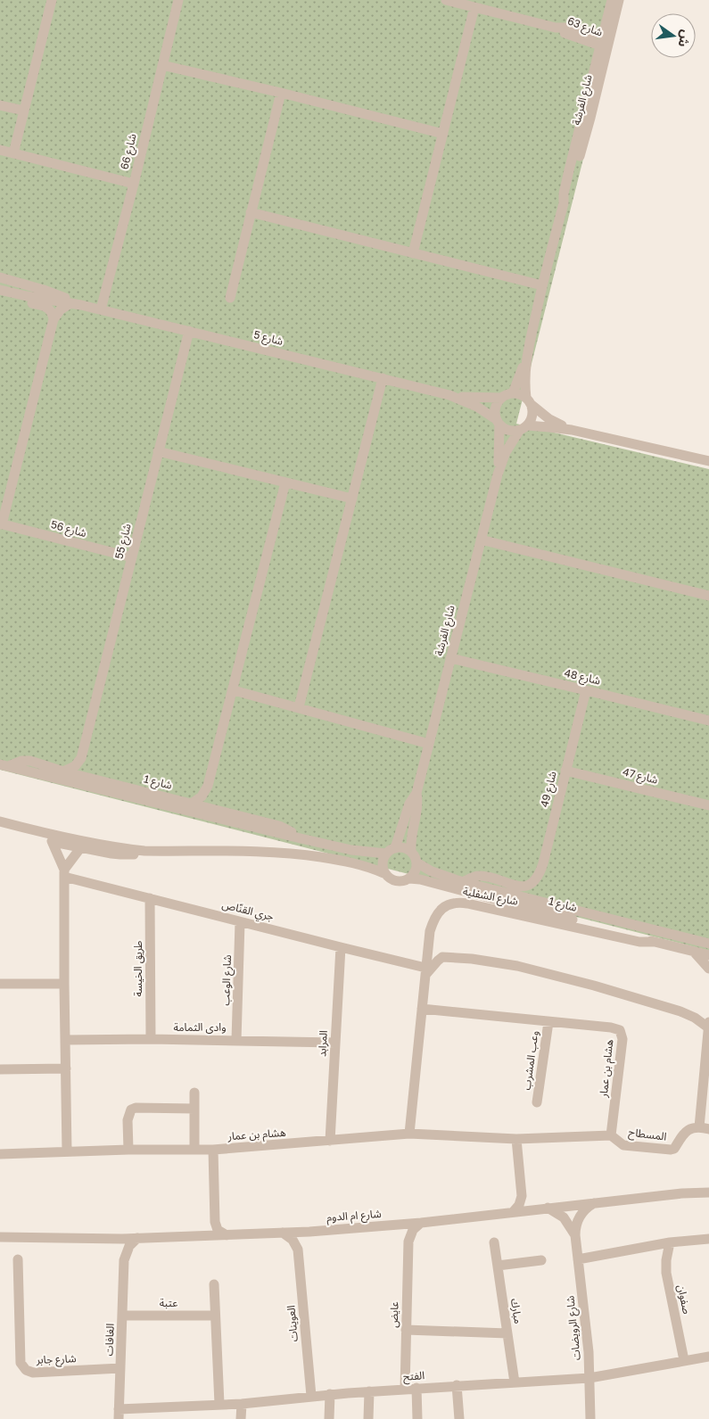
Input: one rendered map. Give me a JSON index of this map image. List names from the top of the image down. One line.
{"streets":{"street":["شارع 63","شارع الفرشة","شارع 66","شارع 5","شارع 56","شارع 55","شارع 48","شارع 47","شارع 1","شارع 49","شارع الشفلية","جري القنّاص","طريق الخيسة","شارع الوعب","وادى الثمامة","المرابد","وعب المشرب","هشام بن عمار","المسطاح","شارع ام الدوم","صفوان","عتبة","مبارك","عايض","العوينات","شارع الرويضات","الغافات","شارع جابر","الفتح"]},"crossings":[["شارع 63","شارع الفرشة"],["شارع الفرشة","شارع 5"],["شارع الفرشة","شارع 48"],["شارع الفرشة","شارع 1"],["شارع 66","شارع 5"],["شارع 5","شارع 55"],["شارع 56","شارع 55"],["شارع 48","شارع 49"],["شارع 47","شارع 49"],["شارع 1","شارع 49"],["شارع 1","شارع الشفلية"],["شارع الشفلية","جري القنّاص"],["شارع الشفلية","هشام بن عمار"],["جري القنّاص","طريق الخيسة"],["جري القنّاص","شارع الوعب"],["جري القنّاص","المرابد"],["طريق الخيسة","وادى الثمامة"],["شارع الوعب","وادى الثمامة"],["وادى الثمامة","المرابد"],["المرابد","هشام بن عمار"],["وعب المشرب","هشام بن عمار"],["هشام بن عمار","المسطاح"],["هشام بن عمار","شارع ام الدوم"],["شارع ام الدوم","شارع الرويضات"],["شارع ام الدوم","الغافات"],["صفوان","الفتح"],["عتبة","الغافات"],["مبارك","الفتح"],["عايض","الفتح"],["العوينات","الفتح"],["شارع الرويضات","الفتح"],["الغافات","شارع جابر"],["الغافات","الفتح"]],"north":"right"}
